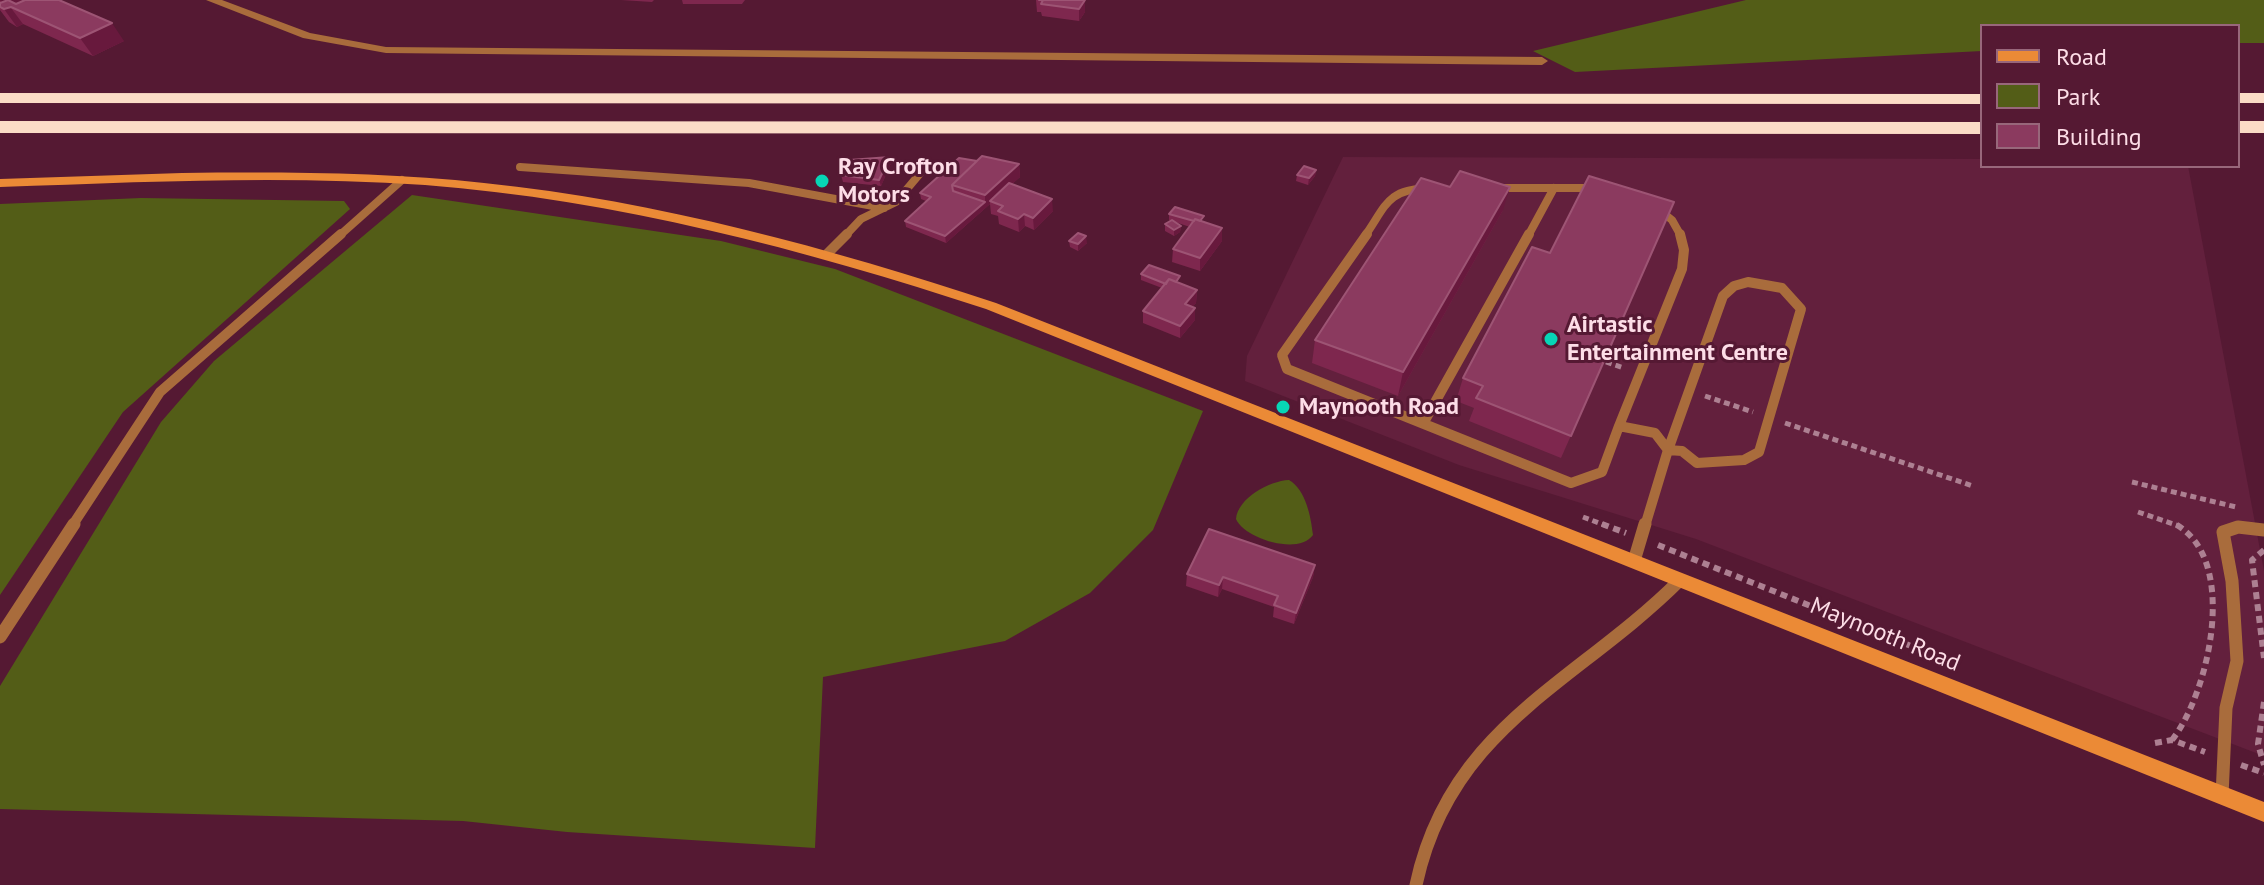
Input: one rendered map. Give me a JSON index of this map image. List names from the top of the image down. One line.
{"streets":{"main road":["Maynooth Road"]},"places":["Ray Crofton Motors","Airtastic Entertainment Centre","Maynooth Road"],"legend":["Road","Park","Building"]}
